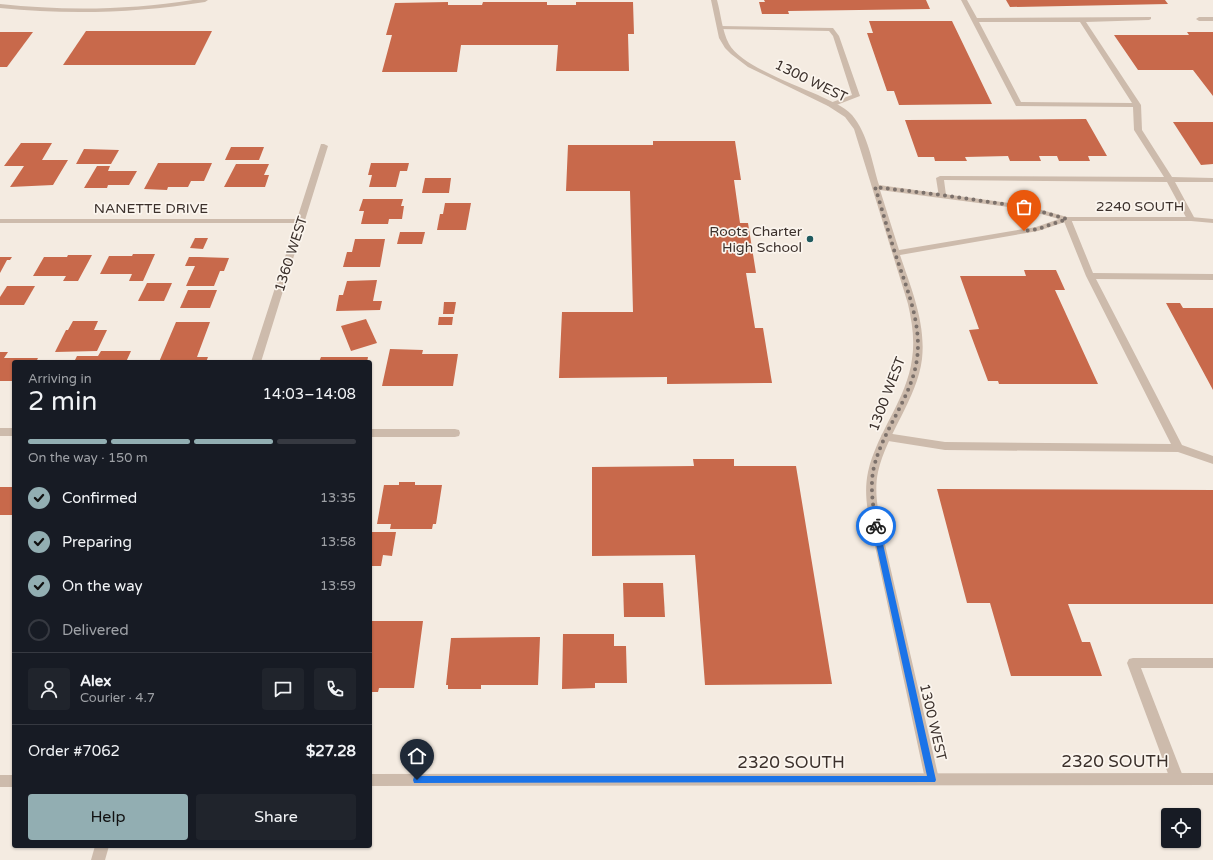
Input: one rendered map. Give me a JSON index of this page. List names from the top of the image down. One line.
{"streets":{"street":["1300 WEST","2240 SOUTH","NANETTE DRIVE","1360 WEST","2320 SOUTH"]},"crossings":[["1300 WEST","2240 SOUTH"],["1300 WEST","2320 SOUTH"],["NANETTE DRIVE","1360 WEST"]],"places":["Roots Charter High School"],"page":{"heading":["2 min","Arriving in","14:03–14:08"],"panel":["Alex","Courier · 4.7","Order #7062","$27.28"],"bar":"On the way · 150 m","list":[["Confirmed","13:35"],["Preparing","13:58"],["On the way","13:59"],"Delivered"],"buttons":["Help","Share"]}}
